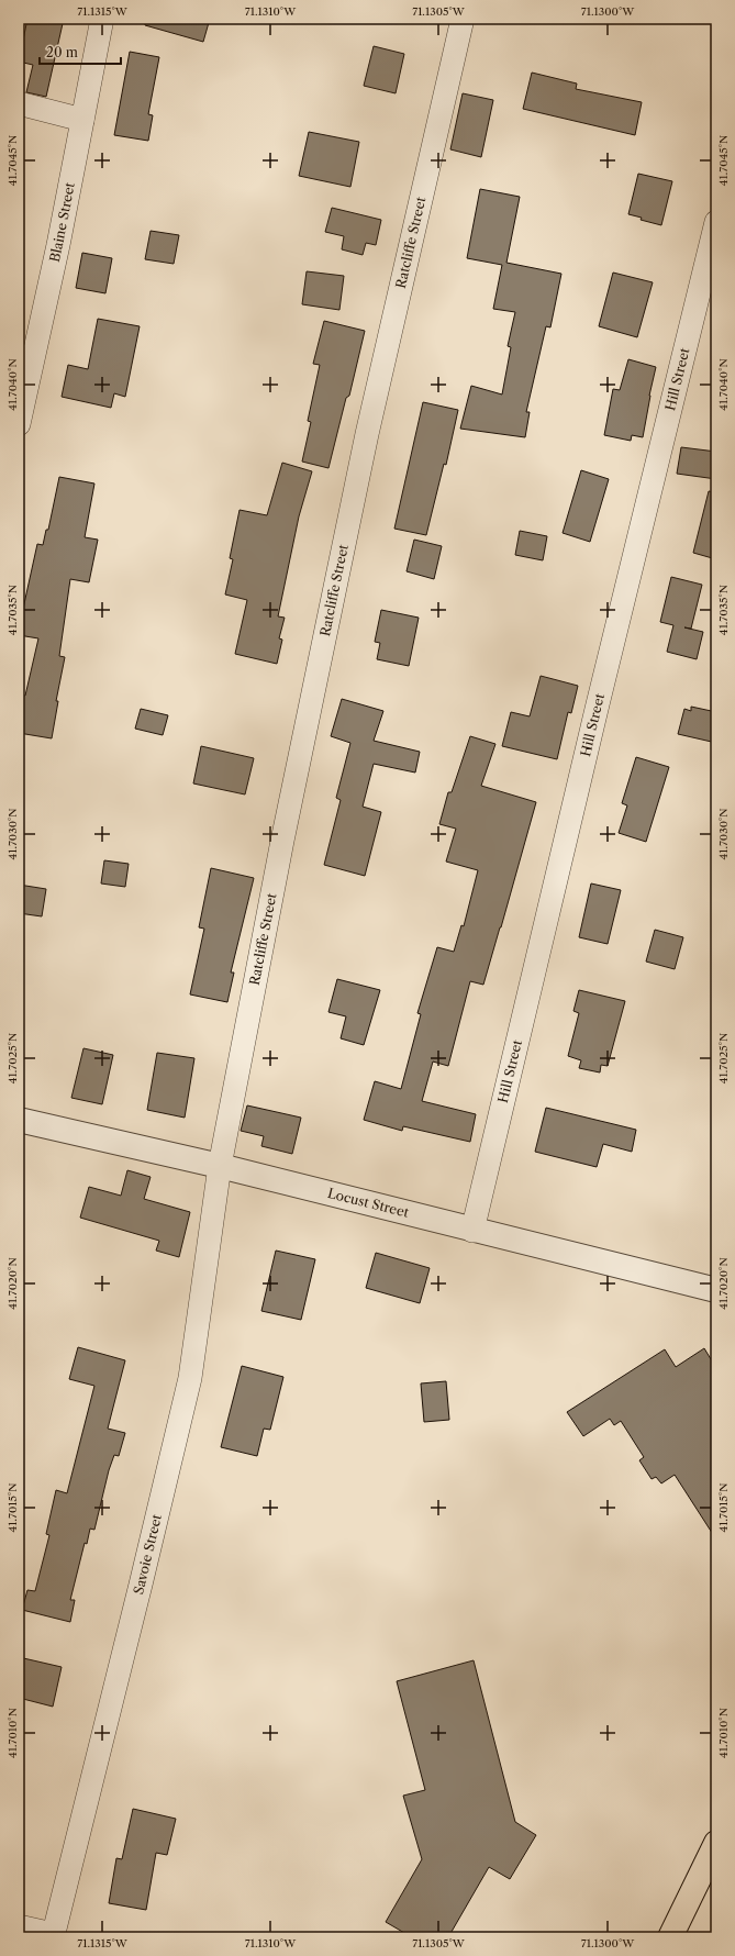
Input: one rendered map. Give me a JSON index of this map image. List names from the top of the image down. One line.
{"streets":{"street":["Blaine Street","Ratcliffe Street","Hill Street","Locust Street","Savoie Street"]},"crossings":[["Ratcliffe Street","Locust Street"],["Ratcliffe Street","Savoie Street"],["Hill Street","Locust Street"],["Locust Street","Savoie Street"]],"scale_bar":"20 m","coordinates":["71.1315°W","71.1310°W","71.1305°W","71.1300°W","41.7045°N","41.7040°N","41.7035°N","41.7030°N","41.7025°N","41.7020°N","41.7015°N","41.7010°N"]}
